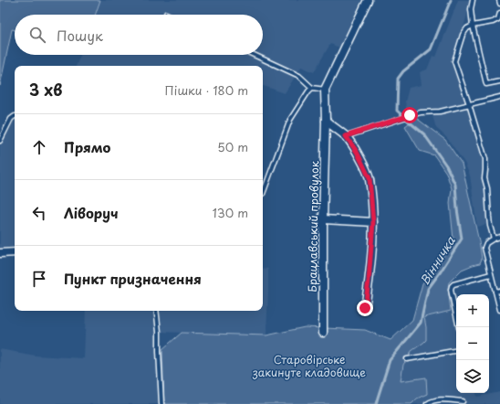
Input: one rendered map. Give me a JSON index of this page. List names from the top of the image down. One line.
{"streets":{"street":["Брацлавський провулок"]},"water":["Вінничка"],"parks":["Старовірське закинуте кладовище"],"page":{"search":"Пошук","heading":["3 хв","Пішки · 180 m"],"list":[["Прямо","50 m"],["Ліворуч","130 m"],"Пункт призначення"],"map_buttons":["+","−"]}}
